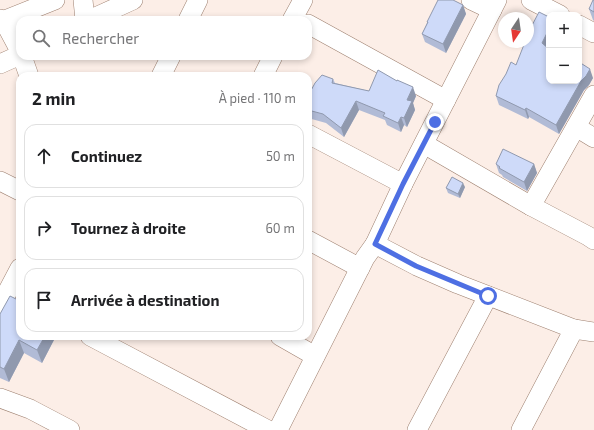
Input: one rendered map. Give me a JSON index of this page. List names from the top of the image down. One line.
{"north":"bottom","page":{"map_buttons":["+","−"],"search":"Rechercher","heading":["2 min","À pied · 110 m"],"list":[["Continuez","50 m"],["Tournez à droite","60 m"],"Arrivée à destination"]}}
